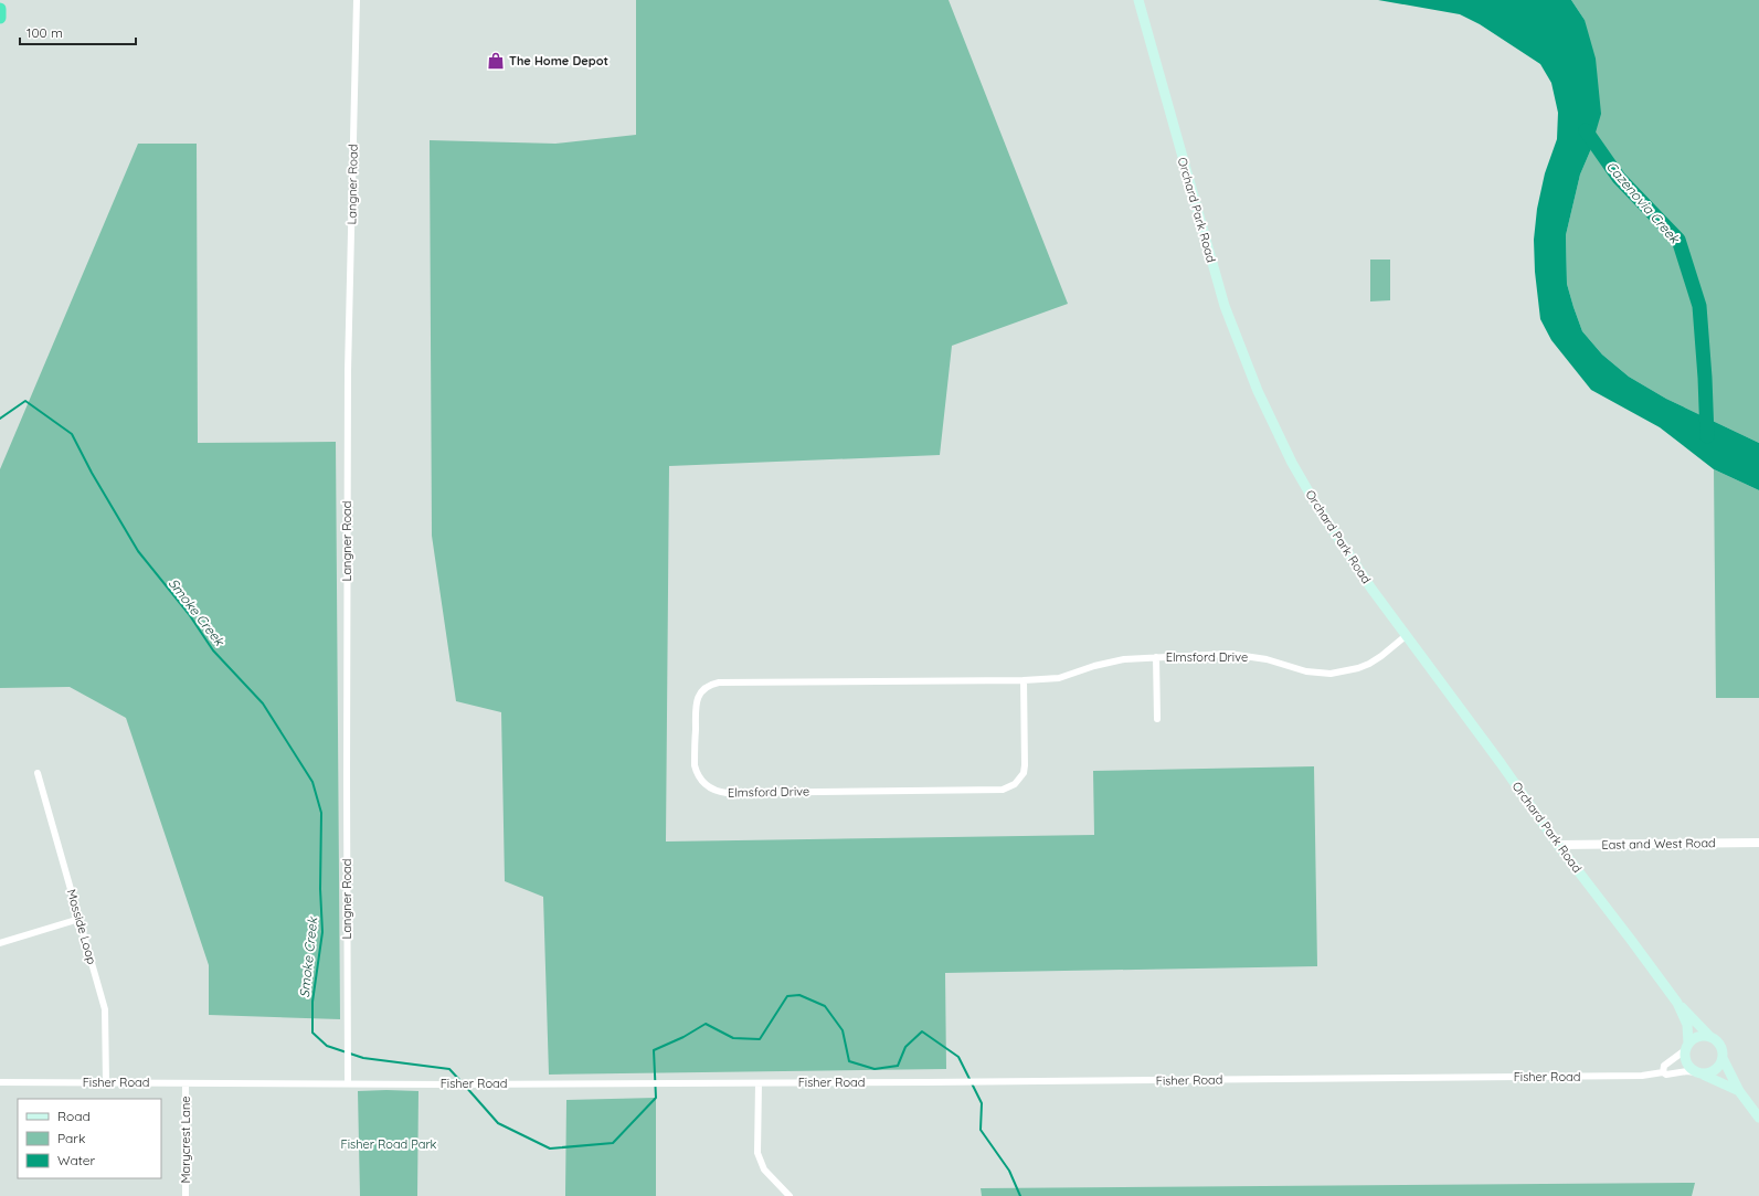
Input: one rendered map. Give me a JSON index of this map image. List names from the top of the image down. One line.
{"streets":{"main road":["Orchard Park Road"],"street":["Langner Road","Elmsford Drive","East and West Road","Mosside Loop","Fisher Road","Marycrest Lane"]},"crossings":[["Langner Road","Fisher Road"],["Orchard Park Road","Elmsford Drive"],["Orchard Park Road","East and West Road"],["Orchard Park Road","Fisher Road"],["Mosside Loop","Fisher Road"],["Fisher Road","Marycrest Lane"]],"water":["Cazenovia Creek","Smoke Creek"],"parks":["Fisher Road Park"],"places":{"shop":["The Home Depot"]},"legend":["Road","Park","Water"],"scale_bar":"100 m"}
